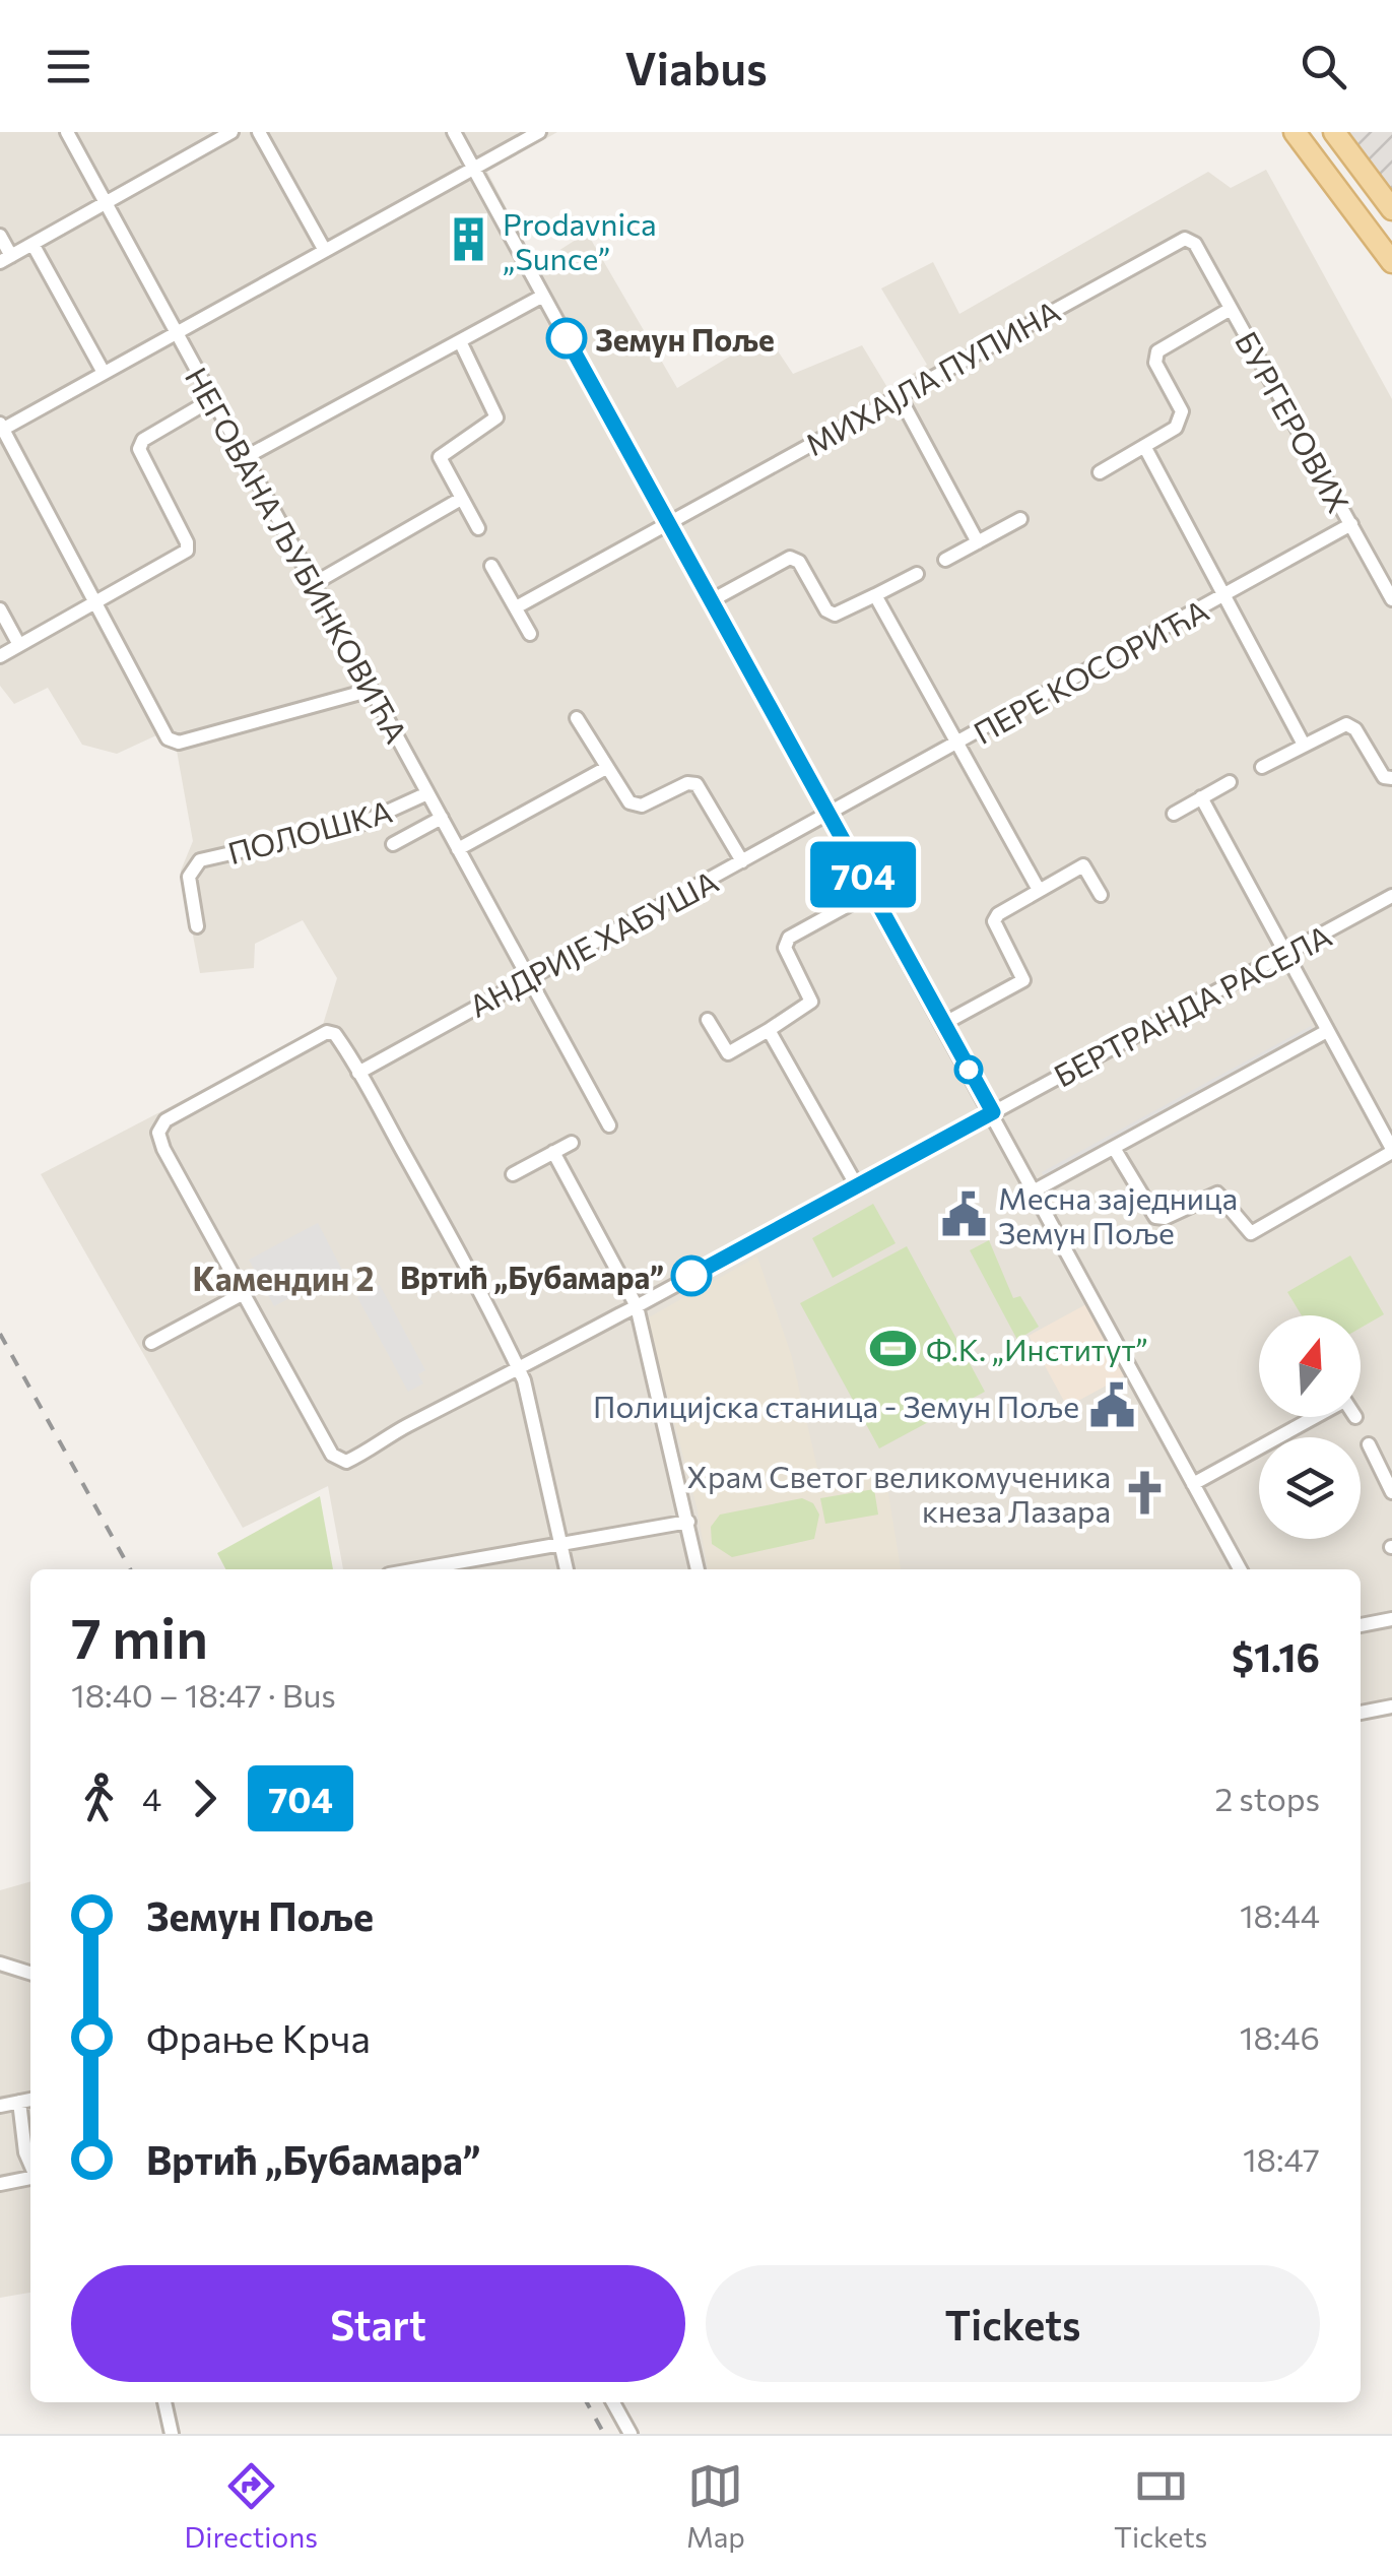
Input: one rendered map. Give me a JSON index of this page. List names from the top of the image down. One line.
{"streets":{"street":["МИХАЈЛА ПУПИНА","БУРГЕРОВИХ","НЕГОВАНА ЉУБИНКОВИЋА","ПЕРЕ КОСОРИЋА","ПОЛОШКА","АНДРИЈЕ ХАБУША","БЕРТРАНДА РАСЕЛА"]},"crossings":[["МИХАЈЛА ПУПИНА","БУРГЕРОВИХ"],["БУРГЕРОВИХ","ПЕРЕ КОСОРИЋА"],["НЕГОВАНА ЉУБИНКОВИЋА","ПОЛОШКА"],["НЕГОВАНА ЉУБИНКОВИЋА","АНДРИЈЕ ХАБУША"],["ПЕРЕ КОСОРИЋА","АНДРИЈЕ ХАБУША"]],"districts":["Камендин 2"],"places":{"building":["Prodavnica „Sunce”"],"other":["Земун Поље","Вртић „Бубамара”"],"public building":["Месна заједница Земун Поље","Полицијска станица - Земун Поље"],"sports":["Ф.К. „Институт”"],"church":["Храм Светог великомученика кнеза Лазара"]},"lines":["bus line 704"],"north":"top","page":{"header":"Viabus","on_map":"704","heading":["7 min","18:40 – 18:47 · Bus","$1.16"],"legs":["4","704","2 stops"],"list":[{"name":"Земун Поље","value":"18:44"},{"name":"Фрање Крча","value":"18:46"},{"name":"Вртић „Бубамара”","value":"18:47"}],"buttons":["Start","Tickets"],"tabs":["Directions","Map","Tickets"]}}
